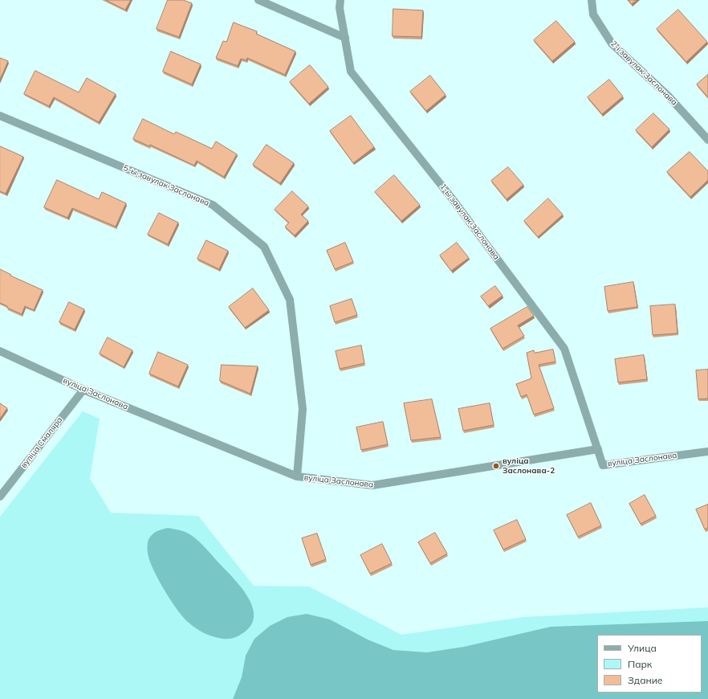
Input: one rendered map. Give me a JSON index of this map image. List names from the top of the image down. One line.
{"streets":{"street":["2-і завулак Заслонава","5-ы завулак Заслонава","1-ы завулак Заслонава","вуліца Заслонава","вуліца Смаляра"]},"crossings":[["5-ы завулак Заслонава","вуліца Заслонава"],["1-ы завулак Заслонава","вуліца Заслонава"],["вуліца Заслонава","вуліца Смаляра"]],"places":["вуліца Заслонава-2"],"legend":["Улица","Парк","Здание"]}
